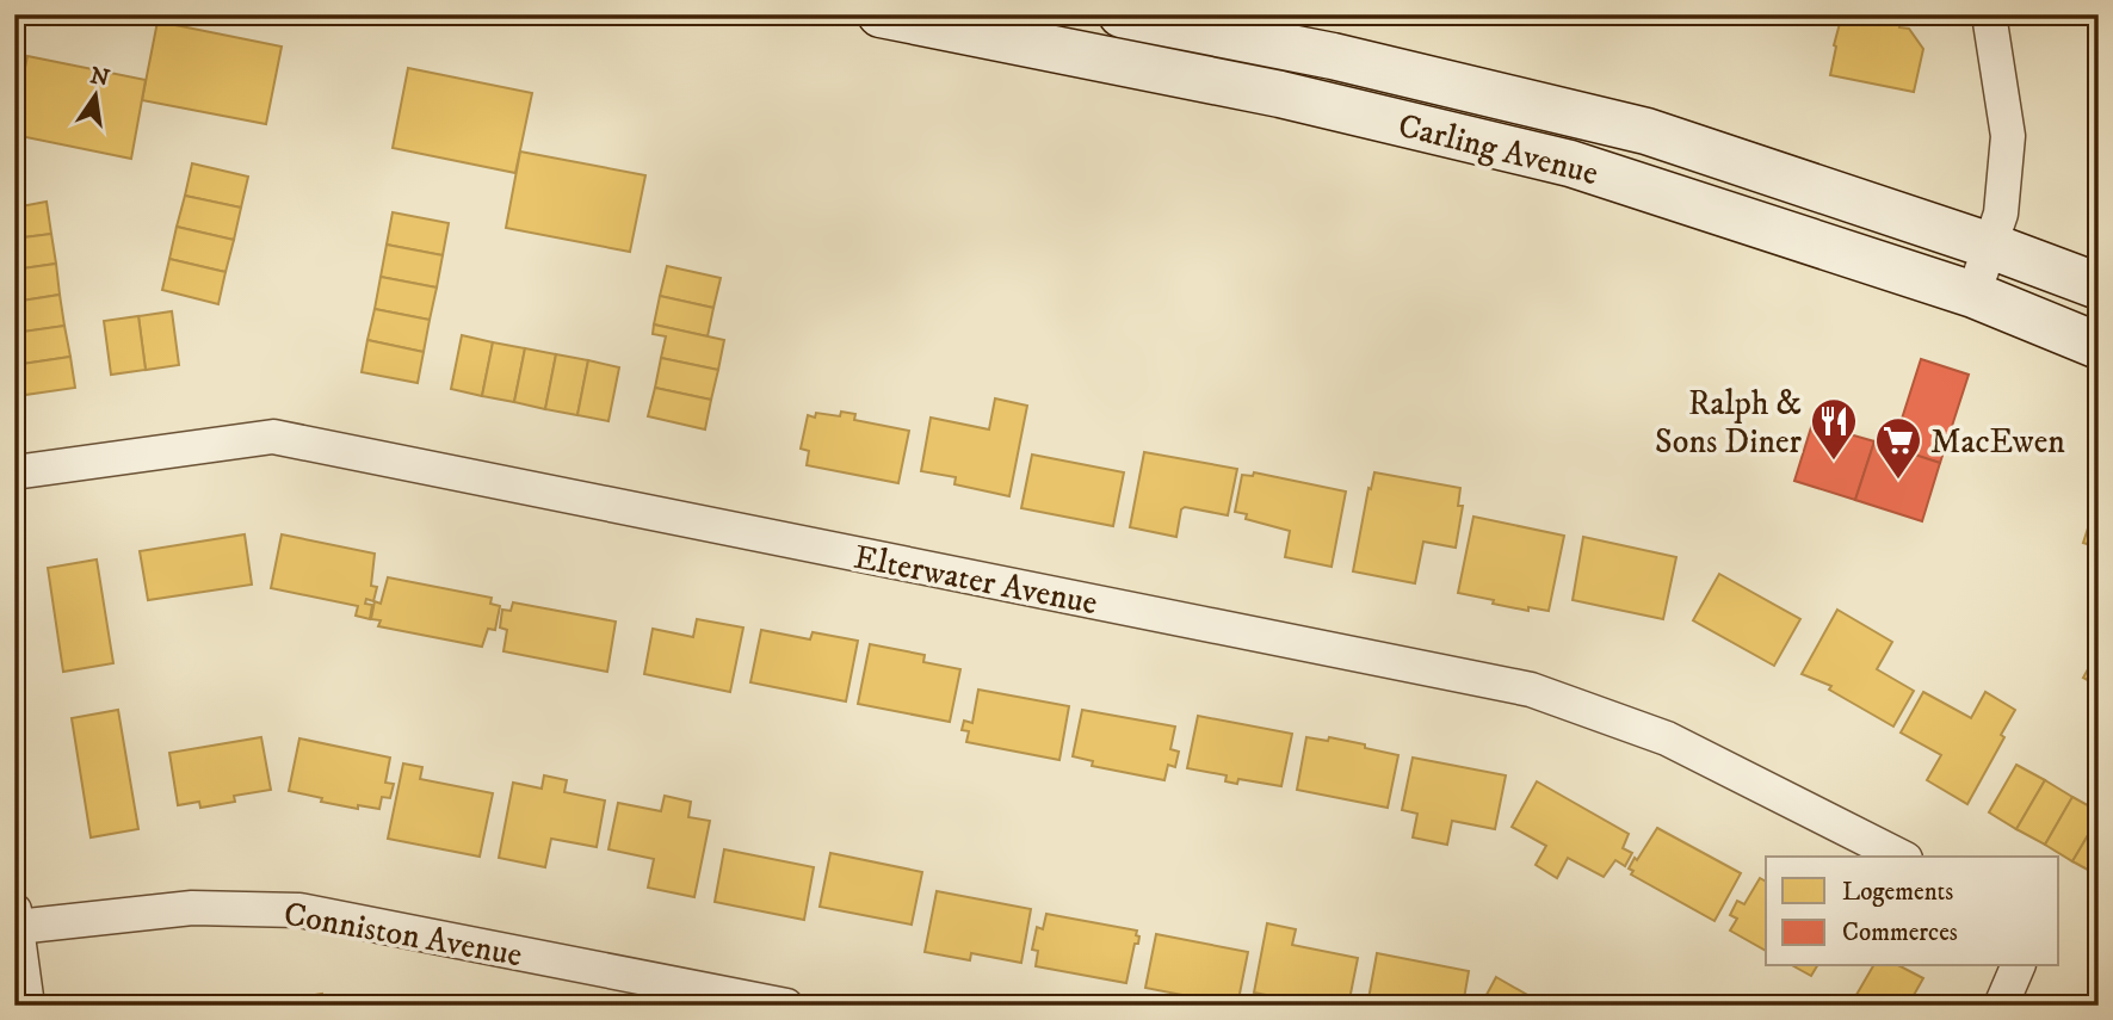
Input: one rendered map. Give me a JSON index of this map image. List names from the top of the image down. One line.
{"streets":{"main road":["Carling Avenue"],"street":["Elterwater Avenue","Conniston Avenue"]},"places":{"restaurant":["Ralph & Sons Diner"],"supermarket":["MacEwen"]},"legend":["Logements","Commerces"],"north":"top"}
